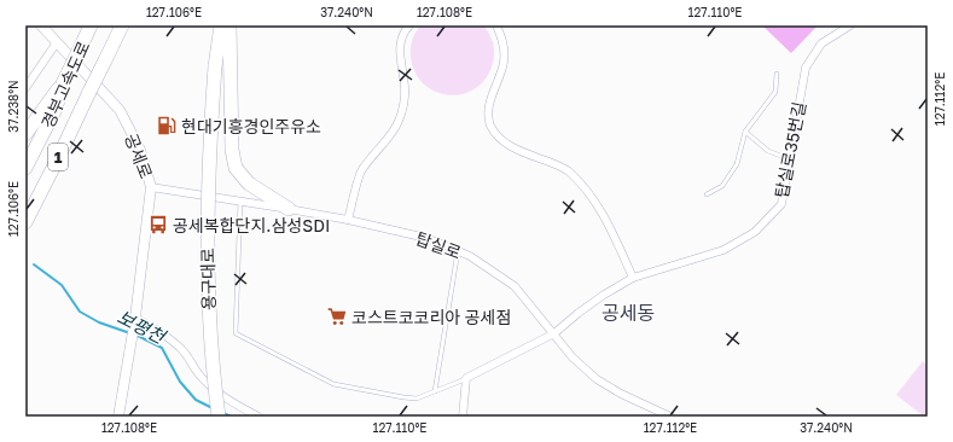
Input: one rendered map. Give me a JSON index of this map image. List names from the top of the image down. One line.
{"streets":{"highway":["경부고속도로","1","용구대로"],"street":["탑실로35번길","공세로","탑실로"]},"crossings":[["탑실로35번길","탑실로"],["공세로","탑실로"]],"districts":["공세동"],"water":["보평천"],"places":{"fuel station":["현대기흥경인주유소"],"bus stop":["공세복합단지.삼성SDI"],"supermarket":["코스트코코리아 공세점"]},"coordinates":["127.106°E","37.240°N","127.108°E","127.110°E","127.112°E","37.238°N"]}
